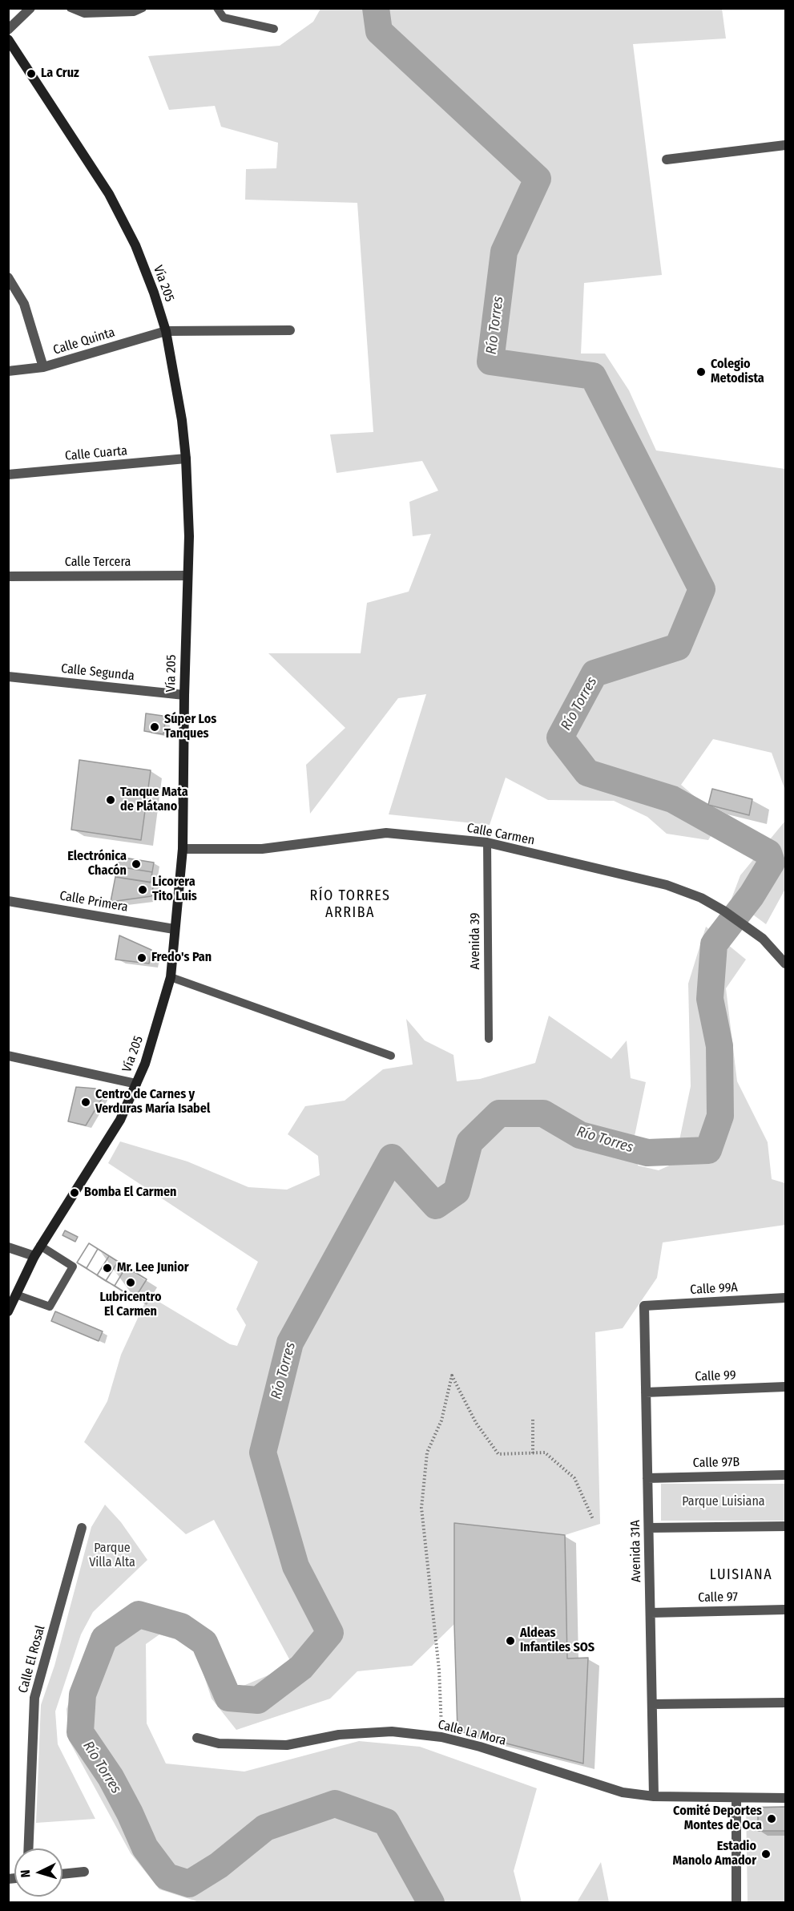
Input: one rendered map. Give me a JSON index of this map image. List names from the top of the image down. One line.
{"streets":{"main road":["Vía 205"],"street":["Calle Quinta","Calle Cuarta","Calle Tercera","Calle Segunda","Calle Carmen","Calle Primera","Calle 99A","Calle 99","Calle 97B","Avenida 31A","Calle 97","Calle El Rosal","Calle La Mora"],"lane":["Avenida 39"]},"crossings":[["Vía 205","Calle Quinta"],["Vía 205","Calle Cuarta"],["Vía 205","Calle Tercera"],["Vía 205","Calle Segunda"],["Vía 205","Calle Carmen"],["Vía 205","Calle Primera"],["Calle Carmen","Avenida 39"],["Calle 99A","Avenida 31A"],["Calle 99","Avenida 31A"],["Calle 97B","Avenida 31A"],["Avenida 31A","Calle 97"],["Avenida 31A","Calle La Mora"]],"districts":["RÍO TORRES ARRIBA","LUISIANA"],"water":["Río Torres"],"parks":["Parque Luisiana","Parque Villa Alta"],"places":["La Cruz","Colegio Metodista","Súper Los Tanques","Tanque Mata de Plátano","Electrónica Chacón","Licorera Tito Luis","Fredo's Pan","Centro de Carnes y Verduras María Isabel","Bomba El Carmen","Mr. Lee Junior","Lubricentro El Carmen","Aldeas Infantiles SOS","Comité Deportes Montes de Oca","Estadio Manolo Amador"],"north":"left"}
